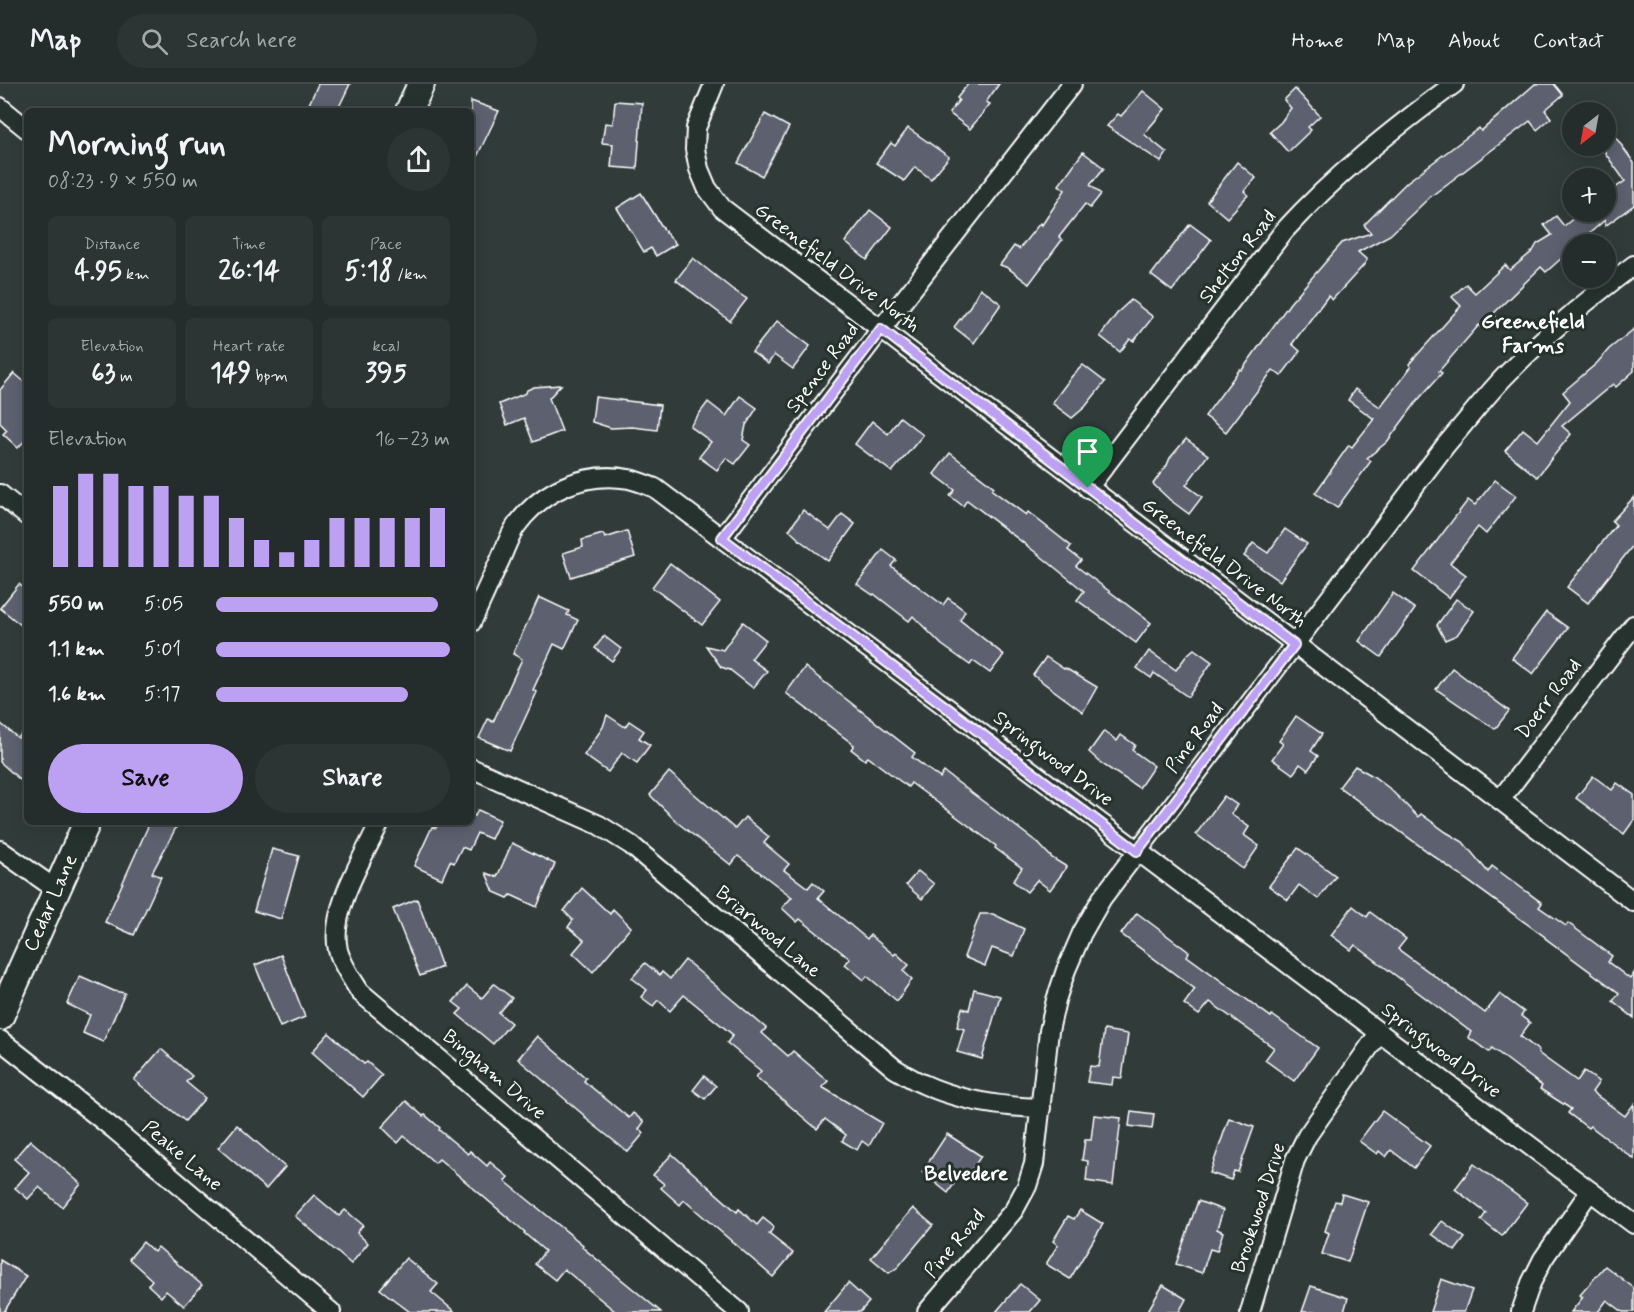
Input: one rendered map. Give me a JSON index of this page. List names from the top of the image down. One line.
{"streets":{"main road":["Cedar Lane"],"street":["Shelton Road","Greenefield Drive North","Spence Road","Doerr Road","Pine Road","Springwood Drive","Briarwood Lane","Bingham Drive","Peake Lane","Brookwood Drive"]},"crossings":[["Shelton Road","Greenefield Drive North"],["Greenefield Drive North","Spence Road"],["Greenefield Drive North","Doerr Road"],["Greenefield Drive North","Pine Road"],["Spence Road","Springwood Drive"],["Pine Road","Springwood Drive"],["Pine Road","Briarwood Lane"],["Springwood Drive","Brookwood Drive"]],"districts":["Greenefield Farms","Belvedere"],"north":"bottom left","page":{"header":"Map","search":"Search here","nav":["Home","Map","About","Contact"],"map_buttons":["+","−"],"heading":["Morning run","08:23 · 9 × 550 m"],"stats":[["Distance","4.95 km"],["Time","26:14"],["Pace","5:18 /km"],["Elevation","63 m"],["Heart rate","149 bpm"],["kcal","395"]],"chart":["Elevation","16–23 m"],"list":[{"name":"550 m","note":"5:05"},{"name":"1.1 km","note":"5:01"},{"name":"1.6 km","note":"5:17"}],"buttons":["Save","Share"]}}
